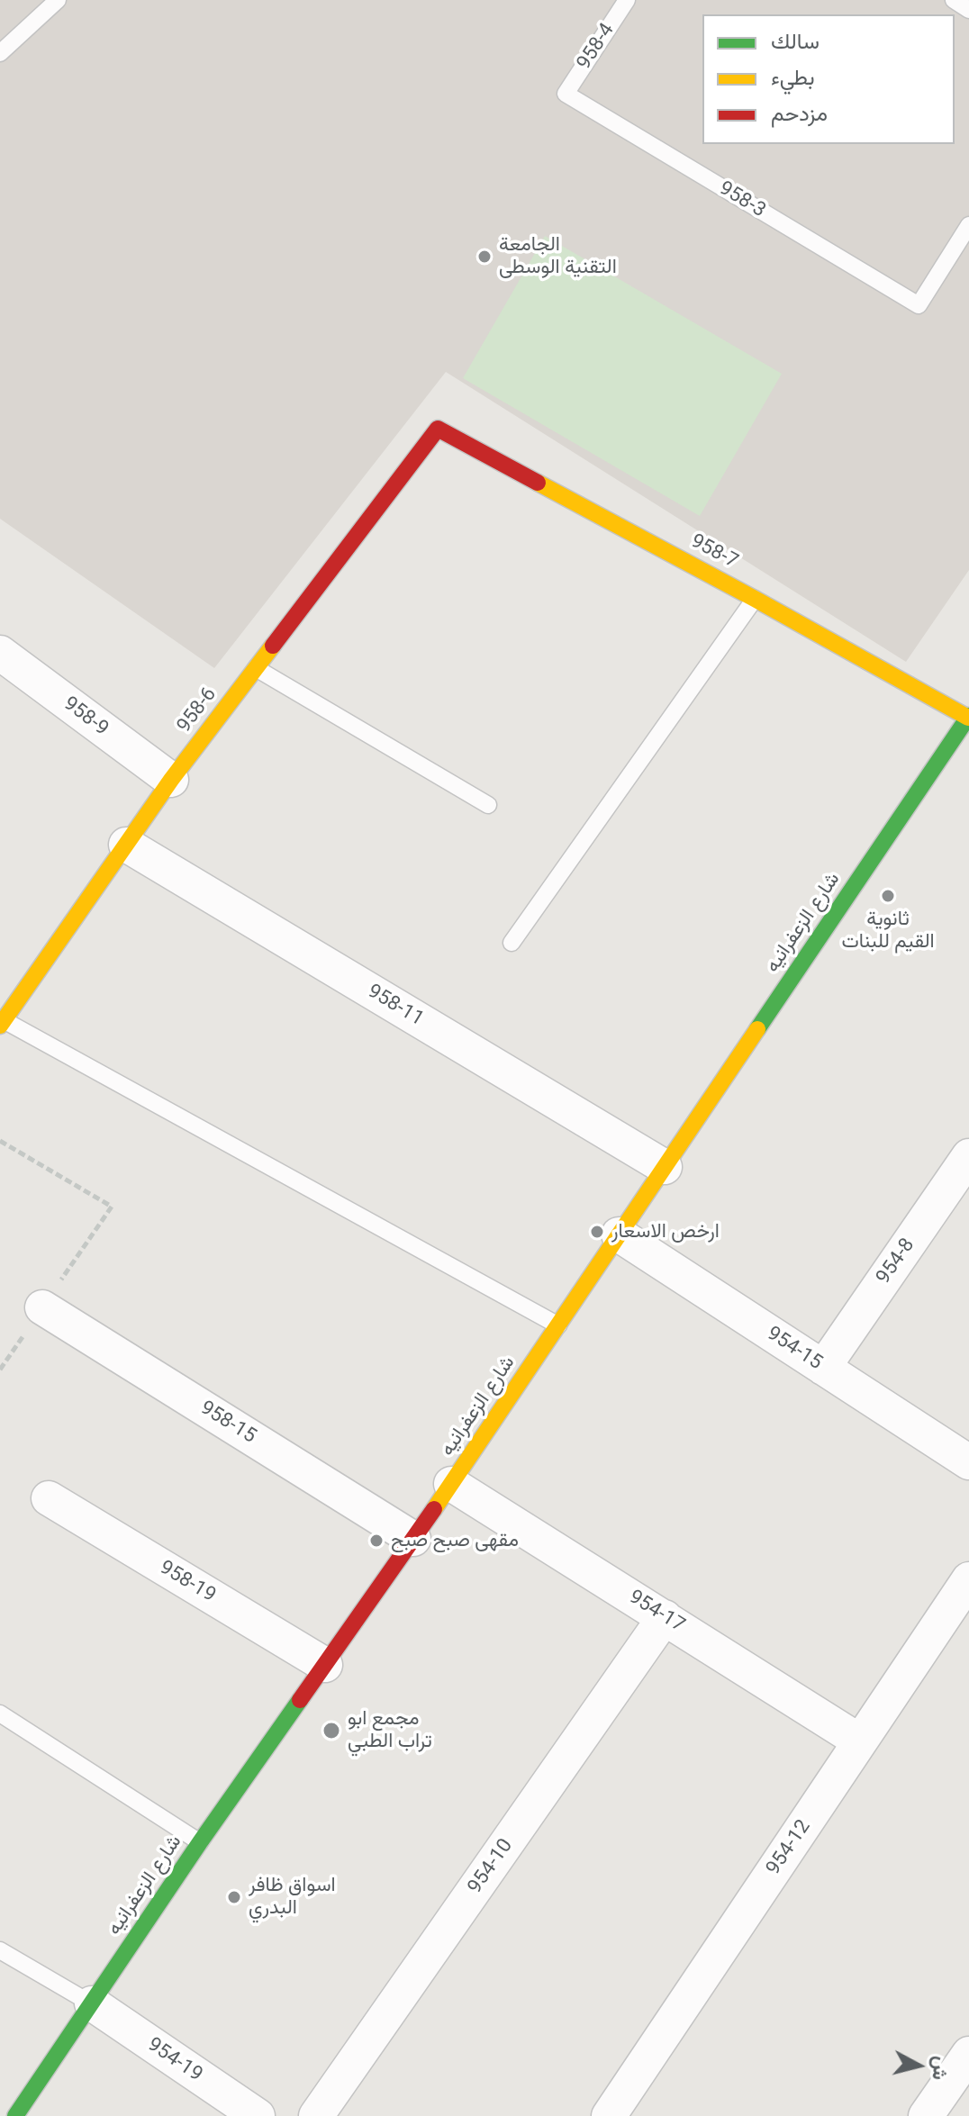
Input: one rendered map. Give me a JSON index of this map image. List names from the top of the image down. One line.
{"streets":{"street":["958-7","958-6","958-9","شارع الزعفرانيه","958-11","954-8","954-15","958-15","958-19","954-17","954-12","954-10","954-19"],"lane":["958-4","958-3"]},"crossings":[["958-4","958-3"],["958-7","958-6"],["958-7","شارع الزعفرانيه"],["958-6","958-9"],["958-6","958-11"],["شارع الزعفرانيه","958-11"],["شارع الزعفرانيه","954-15"],["شارع الزعفرانيه","958-15"],["شارع الزعفرانيه","958-19"],["شارع الزعفرانيه","954-17"],["شارع الزعفرانيه","954-19"],["954-8","954-15"],["954-17","954-12"],["954-17","954-10"]],"places":["الجامعة التقنية الوسطى","ثانوية القيم للبنات","ارخص الاسعار","مقهى صبح صبح","مجمع ابو تراب الطبي","اسواق ظافر البدري"],"legend":["سالك","بطيء","مزدحم"],"north":"right"}
